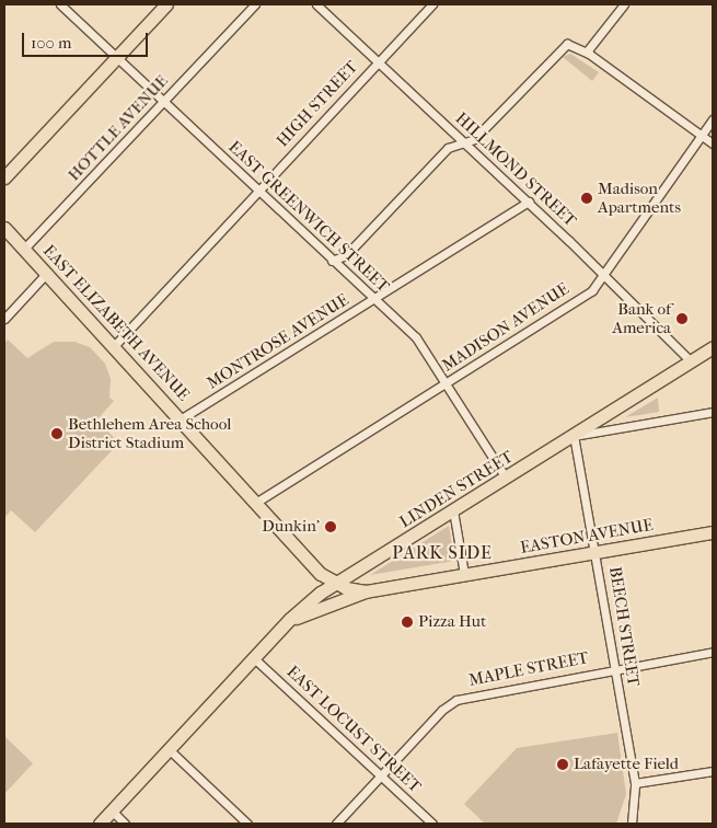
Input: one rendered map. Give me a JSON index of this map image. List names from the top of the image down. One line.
{"streets":{"main road":["EAST ELIZABETH AVENUE","LINDEN STREET","EASTON AVENUE"],"street":["HIGH STREET","HOTTLE AVENUE","HILLMOND STREET","EAST GREENWICH STREET","MADISON AVENUE","MONTROSE AVENUE","BEECH STREET","MAPLE STREET","EAST LOCUST STREET"]},"crossings":[["HIGH STREET","HILLMOND STREET"],["HIGH STREET","EAST GREENWICH STREET"],["HIGH STREET","EAST ELIZABETH AVENUE"],["HOTTLE AVENUE","EAST GREENWICH STREET"],["HOTTLE AVENUE","EAST ELIZABETH AVENUE"],["HILLMOND STREET","MADISON AVENUE"],["HILLMOND STREET","MONTROSE AVENUE"],["HILLMOND STREET","LINDEN STREET"],["EAST GREENWICH STREET","MADISON AVENUE"],["EAST GREENWICH STREET","MONTROSE AVENUE"],["EAST GREENWICH STREET","LINDEN STREET"],["EAST ELIZABETH AVENUE","MADISON AVENUE"],["EAST ELIZABETH AVENUE","MONTROSE AVENUE"],["EAST ELIZABETH AVENUE","LINDEN STREET"],["EAST ELIZABETH AVENUE","EASTON AVENUE"],["LINDEN STREET","EASTON AVENUE"],["LINDEN STREET","BEECH STREET"],["LINDEN STREET","EAST LOCUST STREET"],["EASTON AVENUE","BEECH STREET"],["BEECH STREET","MAPLE STREET"],["MAPLE STREET","EAST LOCUST STREET"]],"districts":["PARK SIDE"],"places":["Madison Apartments","Bank of America","Bethlehem Area School District Stadium","Dunkin'","Pizza Hut","Lafayette Field"],"scale_bar":"100 m"}
